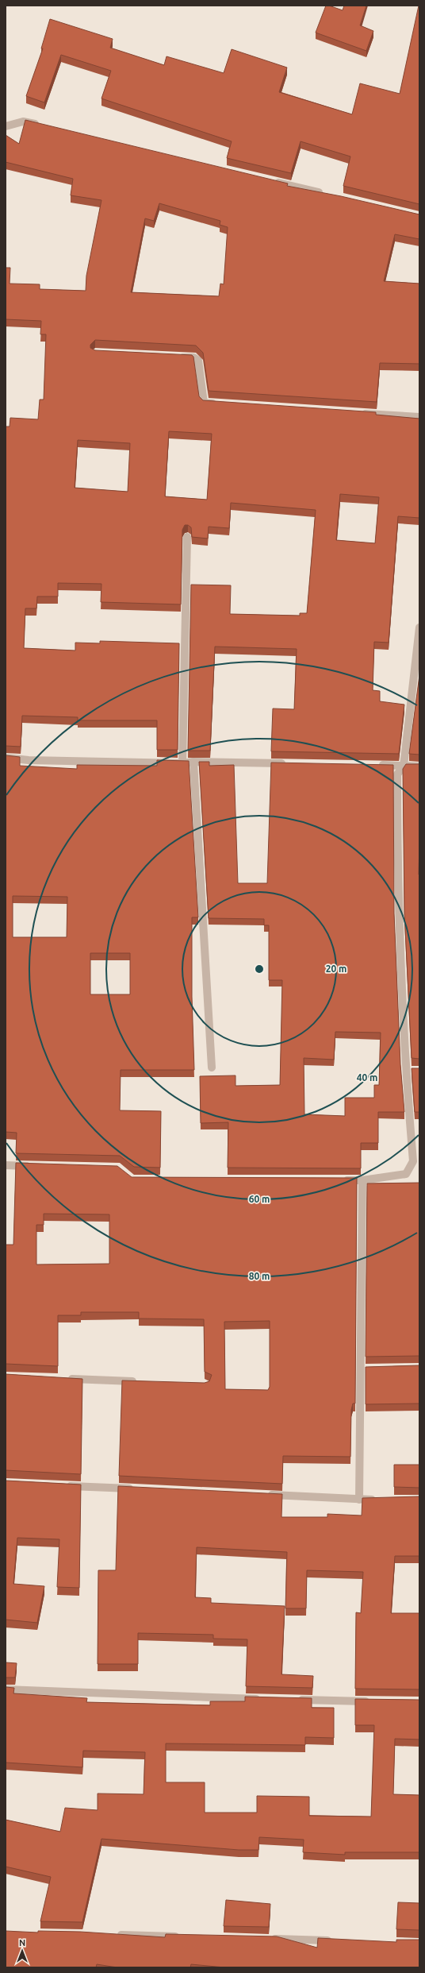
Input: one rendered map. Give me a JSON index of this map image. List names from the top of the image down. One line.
{"north":"top","rings":["20 m","40 m","60 m","80 m"]}
